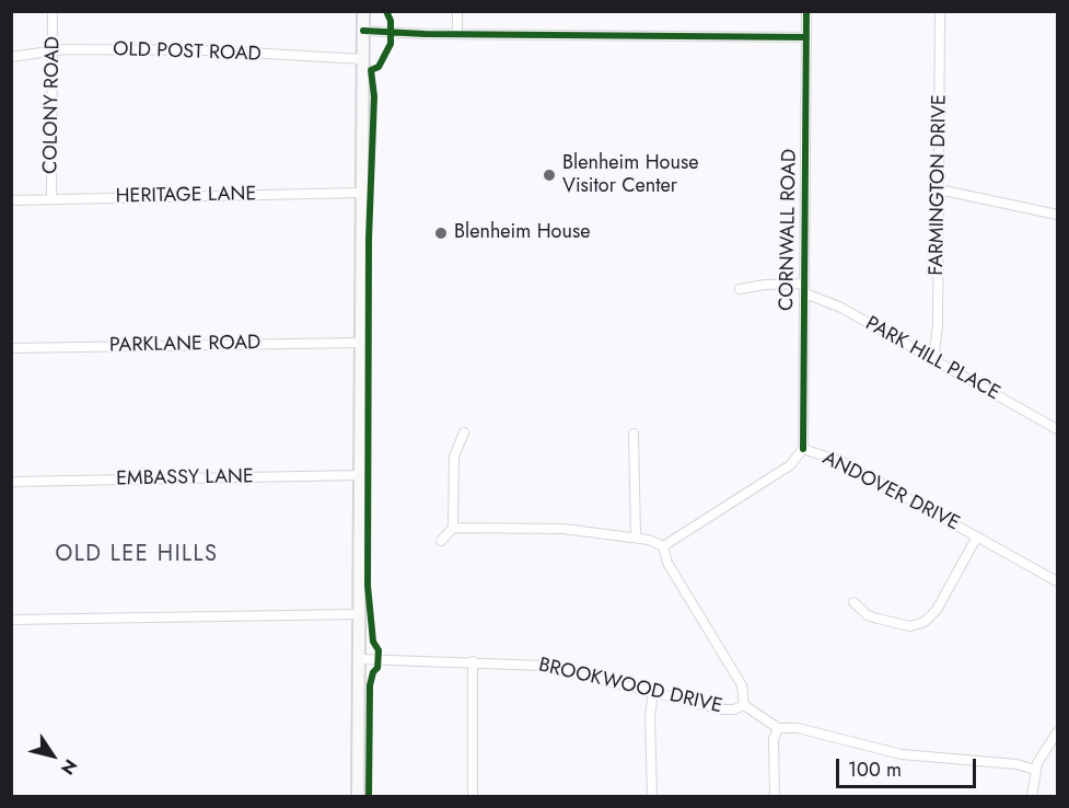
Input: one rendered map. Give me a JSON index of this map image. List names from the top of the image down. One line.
{"streets":{"street":["OLD POST ROAD","COLONY ROAD","FARMINGTON DRIVE","HERITAGE LANE","CORNWALL ROAD","PARKLANE ROAD","PARK HILL PLACE","EMBASSY LANE","ANDOVER DRIVE","BROOKWOOD DRIVE"]},"crossings":[["OLD POST ROAD","COLONY ROAD"],["COLONY ROAD","HERITAGE LANE"],["FARMINGTON DRIVE","PARK HILL PLACE"],["CORNWALL ROAD","PARK HILL PLACE"],["CORNWALL ROAD","ANDOVER DRIVE"]],"districts":["OLD LEE HILLS"],"places":["Blenheim House Visitor Center","Blenheim House"],"scale_bar":"100 m","north":"bottom right"}
